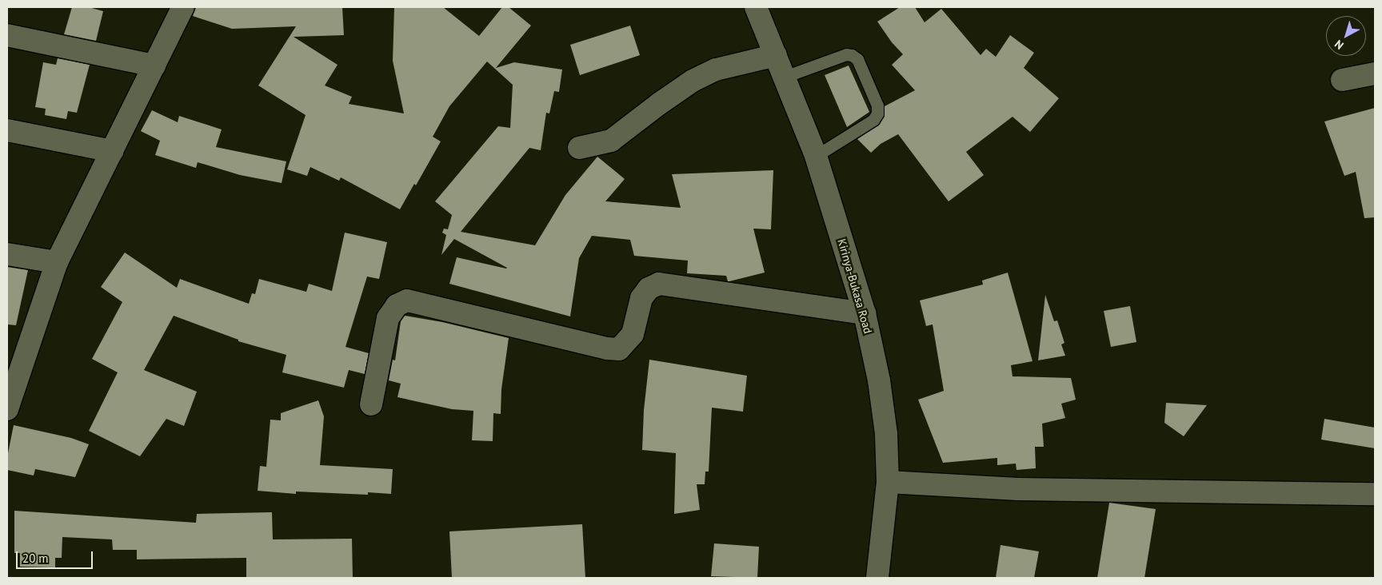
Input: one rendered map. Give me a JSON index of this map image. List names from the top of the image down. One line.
{"streets":{"street":["Kirinya-Bukasa Road"]},"scale_bar":"20 m","north":"bottom left"}
